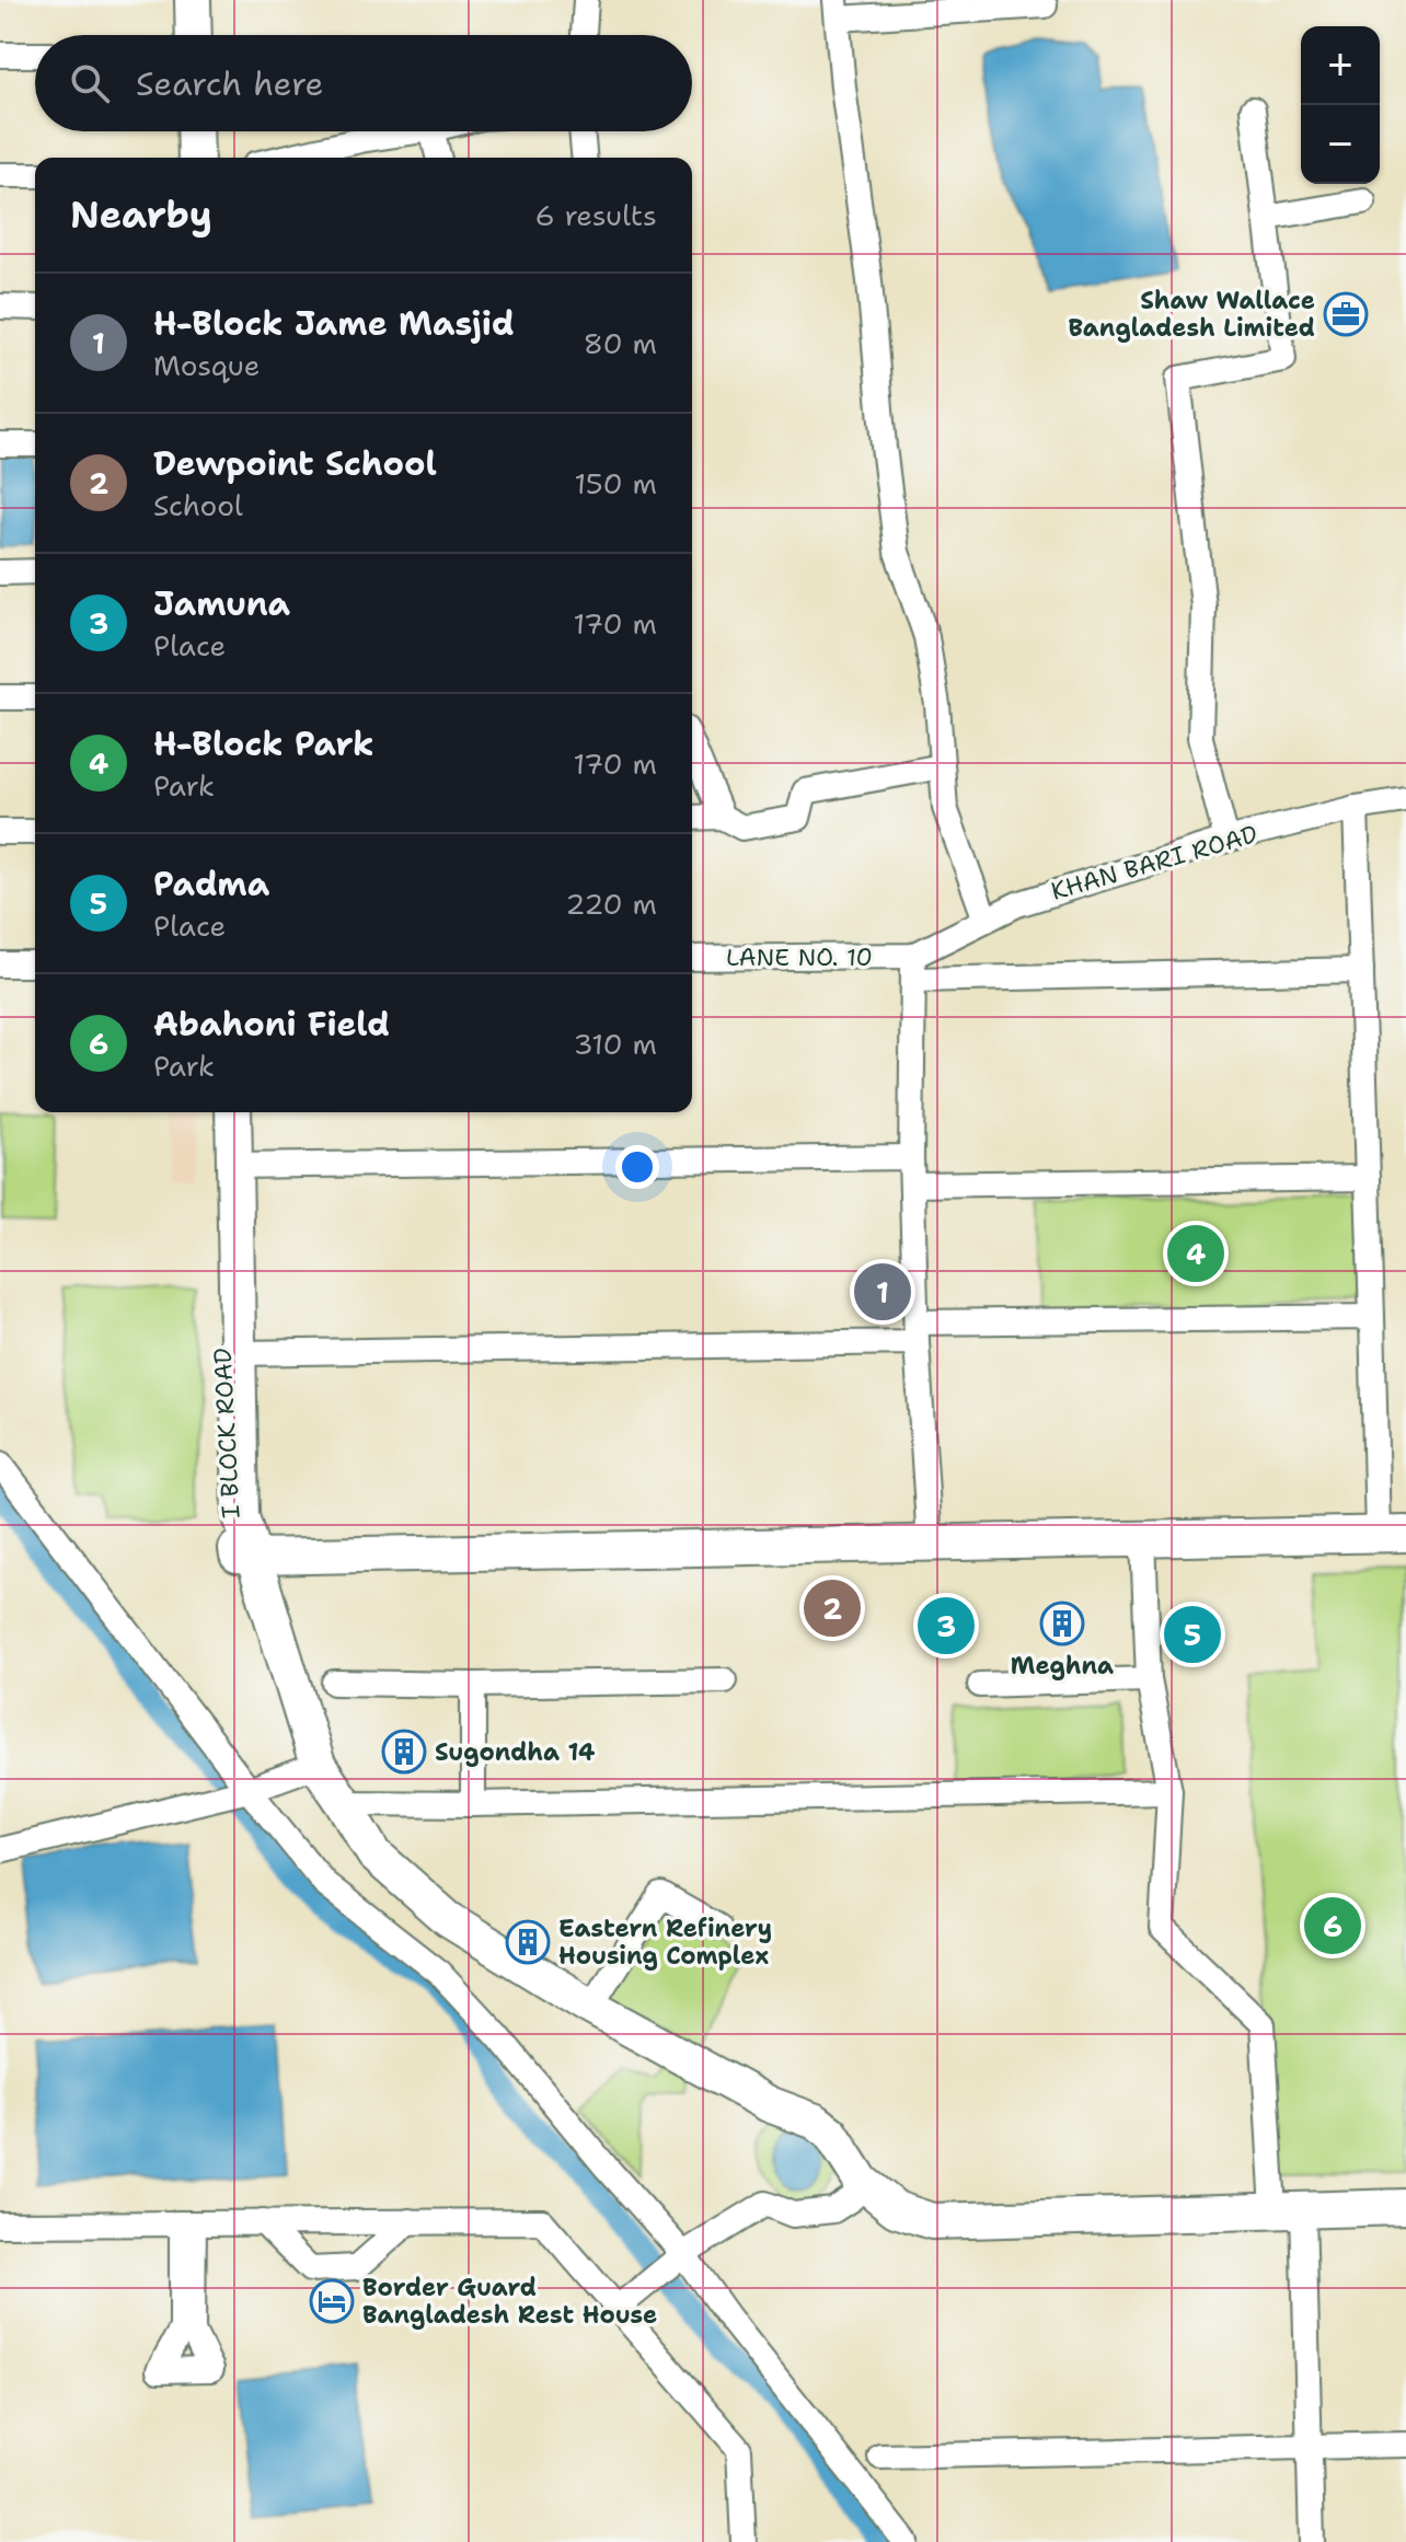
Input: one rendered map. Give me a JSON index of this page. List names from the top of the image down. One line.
{"streets":{"street":["KHAN BARI ROAD","LANE NO. 10","I BLOCK ROAD"]},"crossings":[["KHAN BARI ROAD","LANE NO. 10"]],"places":{"office":["Shaw Wallace Bangladesh Limited"],"building":["Meghna","Sugondha 14","Eastern Refinery Housing Complex"],"hotel":["Border Guard Bangladesh Rest House"]},"page":{"map_buttons":["+","−"],"search":"Search here","heading":["Nearby","6 results"],"list":[{"mark":"1","name":"H-Block Jame Masjid","note":"Mosque","value":"80 m"},{"mark":"2","name":"Dewpoint School","note":"School","value":"150 m"},{"mark":"3","name":"Jamuna","note":"Place","value":"170 m"},{"mark":"4","name":"H-Block Park","note":"Park","value":"170 m"},{"mark":"5","name":"Padma","note":"Place","value":"220 m"},{"mark":"6","name":"Abahoni Field","note":"Park","value":"310 m"}],"pins":["4","1","2","3","5","6"]}}
